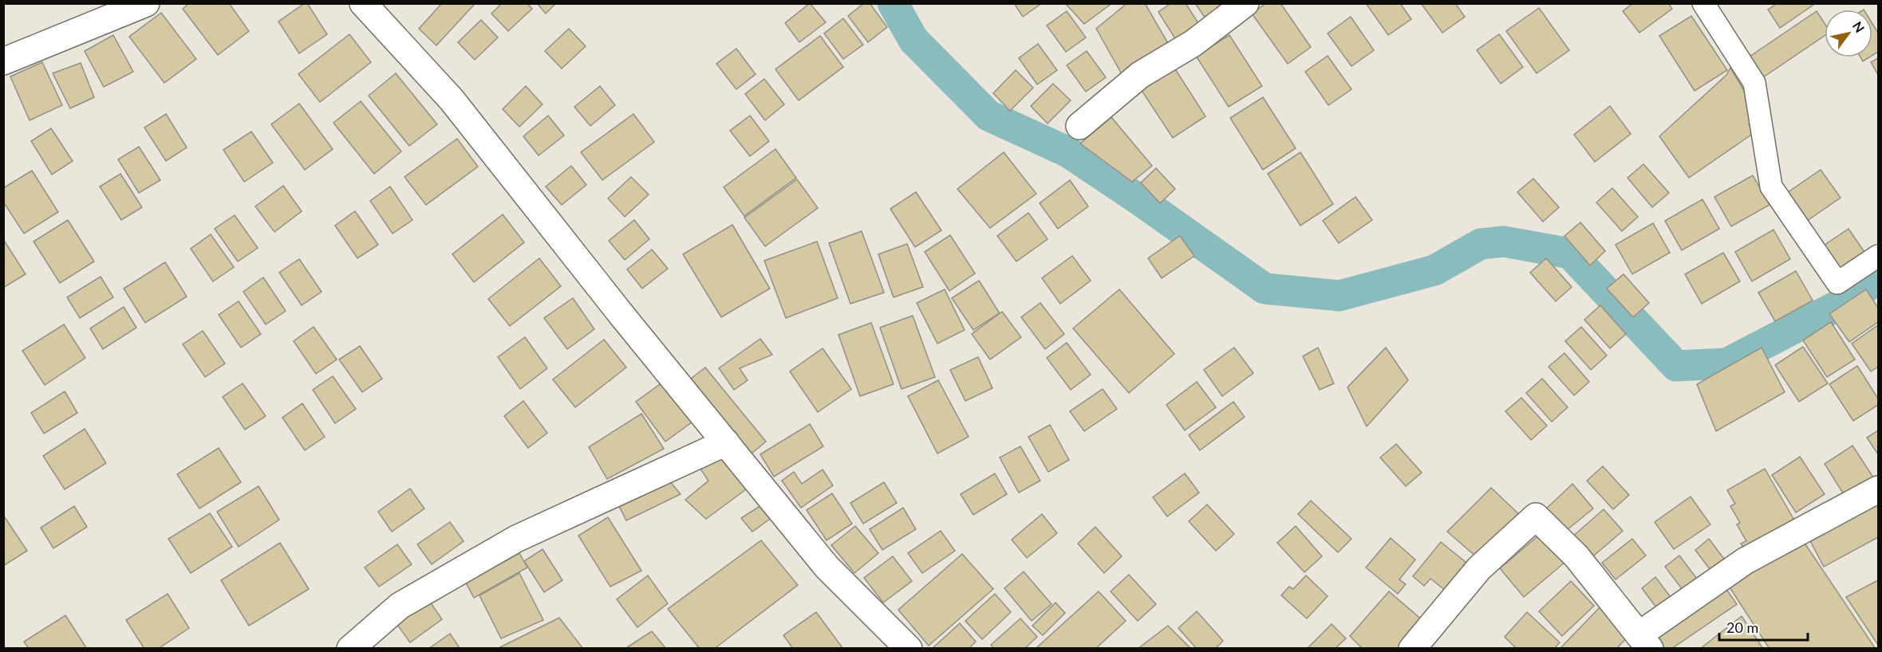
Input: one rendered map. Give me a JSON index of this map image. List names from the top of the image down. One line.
{"scale_bar":"20 m","north":"top right"}
